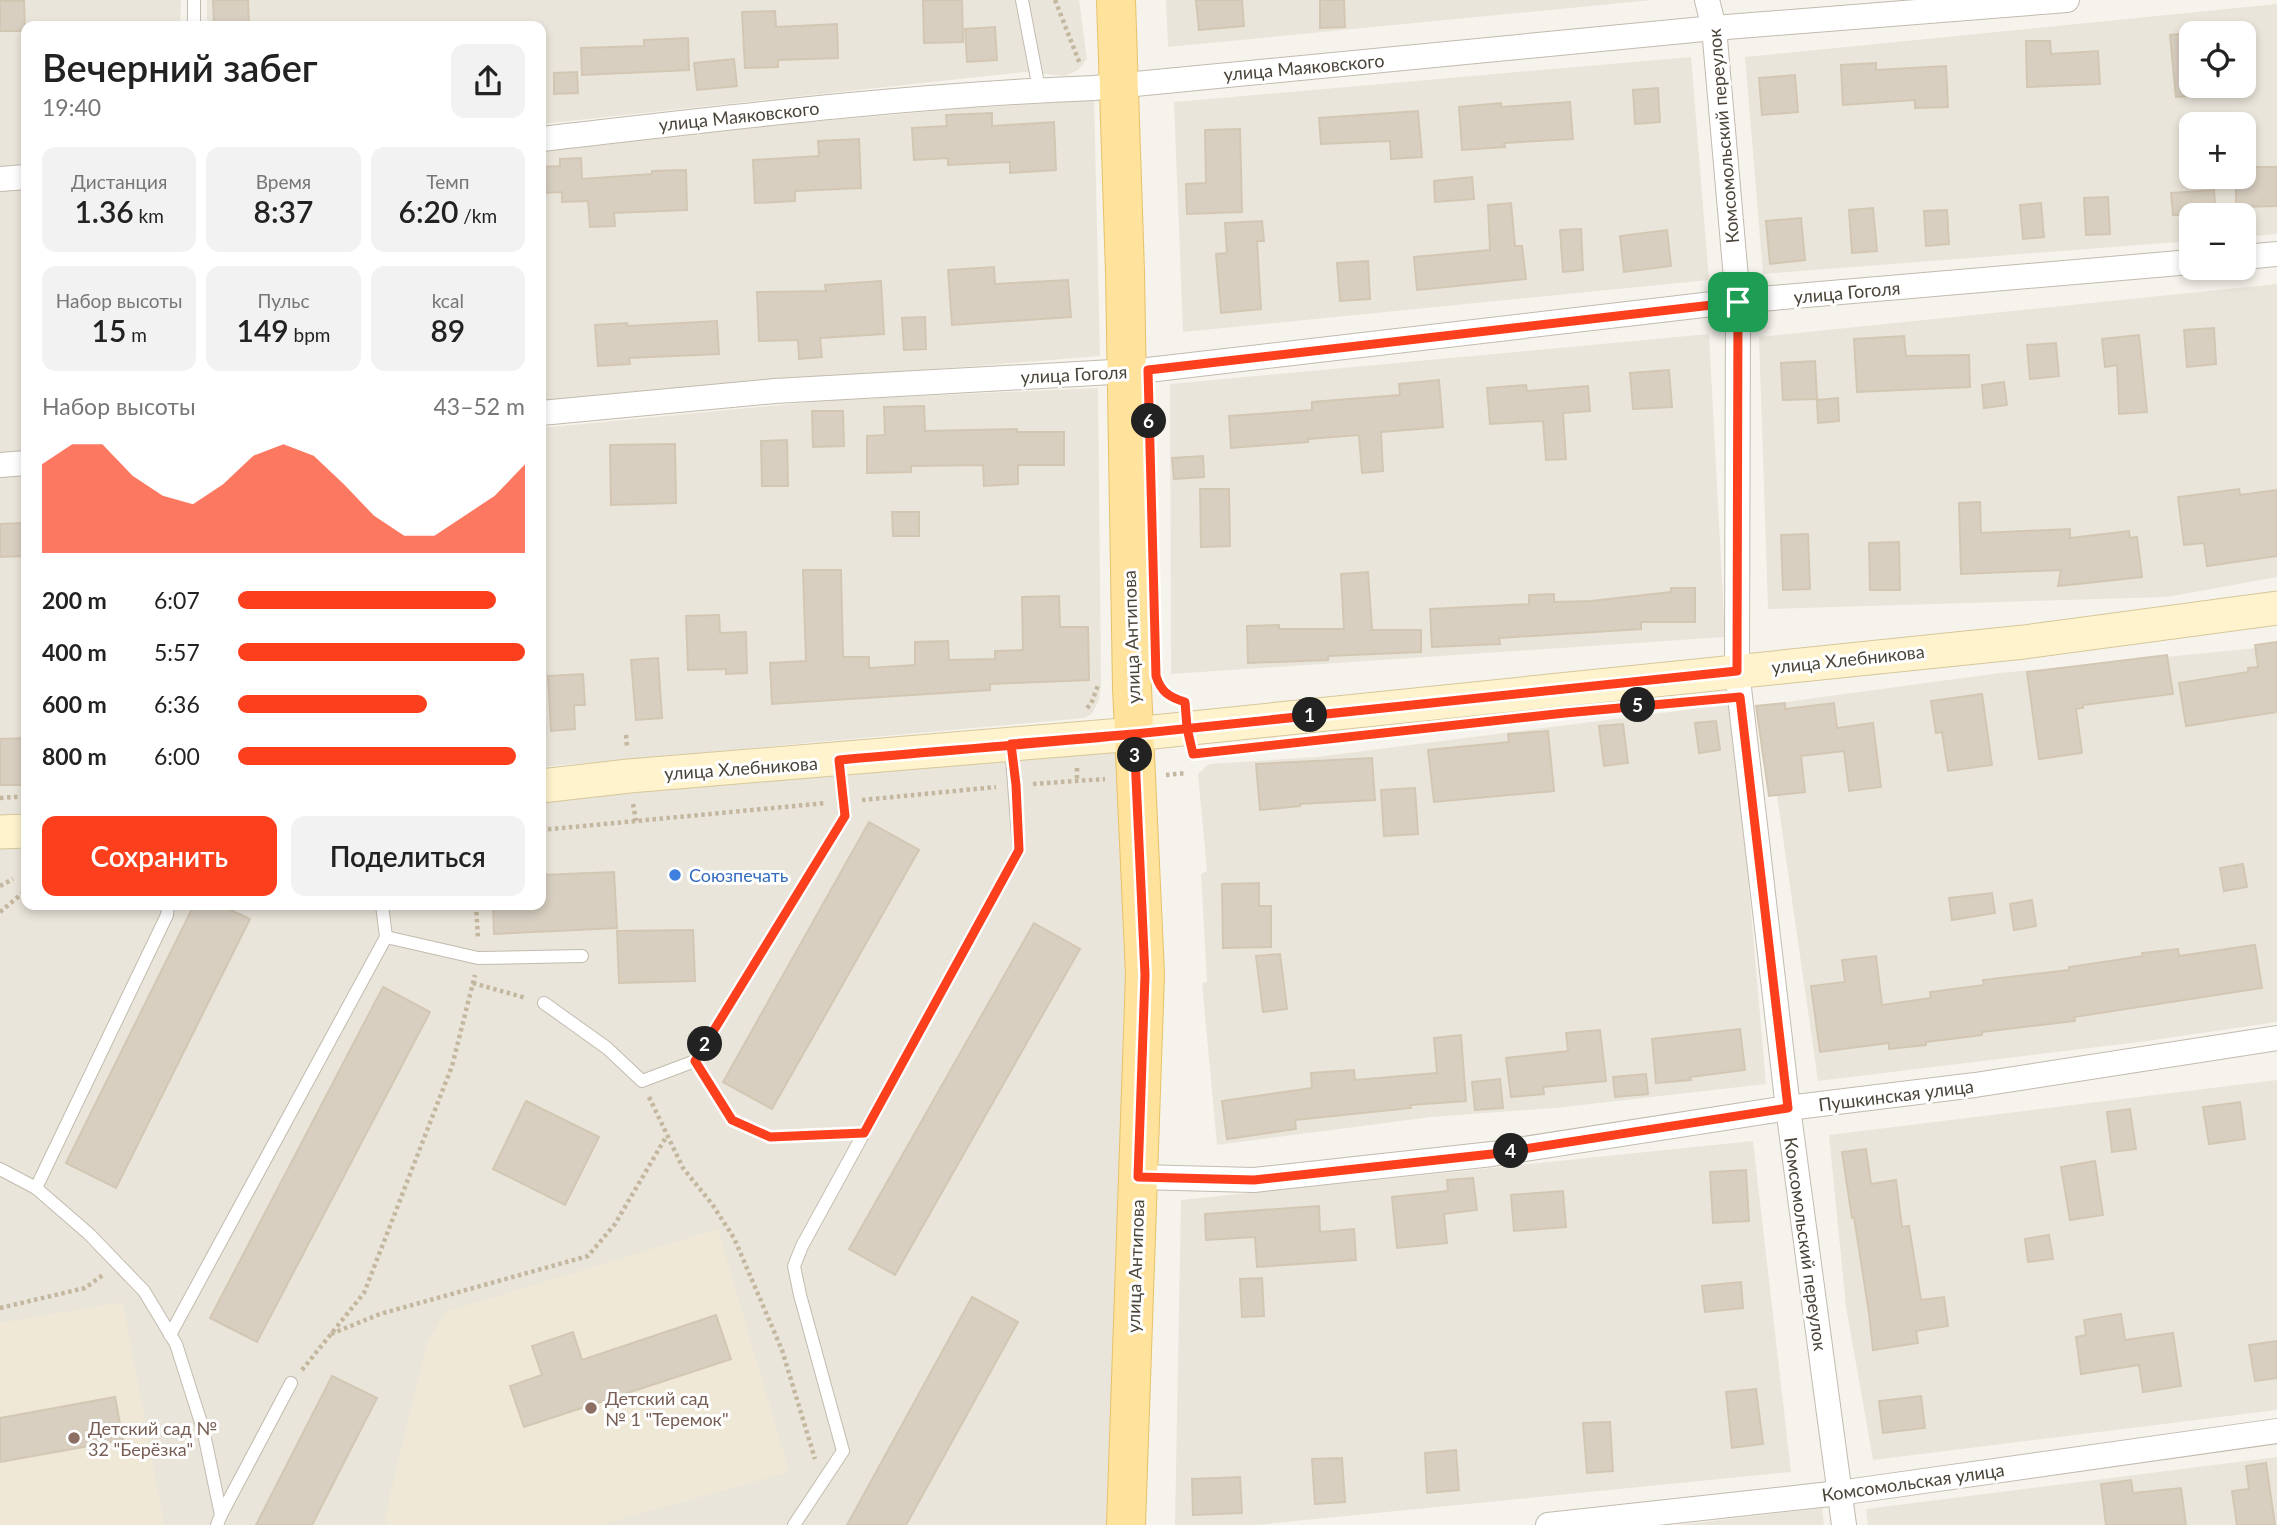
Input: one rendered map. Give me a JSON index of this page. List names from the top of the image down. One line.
{"streets":{"main road":["улица Антипова"],"street":["улица Маяковского","Комсомольский переулок","улица Гоголя","улица Хлебникова","Пушкинская улица","Комсомольская улица"]},"crossings":[["улица Маяковского","Комсомольский переулок"],["улица Маяковского","улица Антипова"],["Комсомольский переулок","улица Гоголя"],["Комсомольский переулок","улица Хлебникова"],["Комсомольский переулок","Пушкинская улица"],["Комсомольский переулок","Комсомольская улица"],["улица Гоголя","улица Антипова"],["улица Антипова","улица Хлебникова"],["улица Антипова","Пушкинская улица"]],"places":["Союзпечать","Детский сад № 1 \"Теремок\"","Детский сад № 32 \"Берёзка\""],"page":{"map_buttons":["+","−"],"heading":["Вечерний забег","19:40"],"stats":[["Дистанция","1.36 km"],["Время","8:37"],["Темп","6:20 /km"],["Набор высоты","15 m"],["Пульс","149 bpm"],["kcal","89"]],"chart":["Набор высоты","43–52 m"],"pins":["6","5","1","3","2","4"],"list":[{"name":"200 m","note":"6:07"},{"name":"400 m","note":"5:57"},{"name":"600 m","note":"6:36"},{"name":"800 m","note":"6:00"}],"buttons":["Сохранить","Поделиться"]}}
